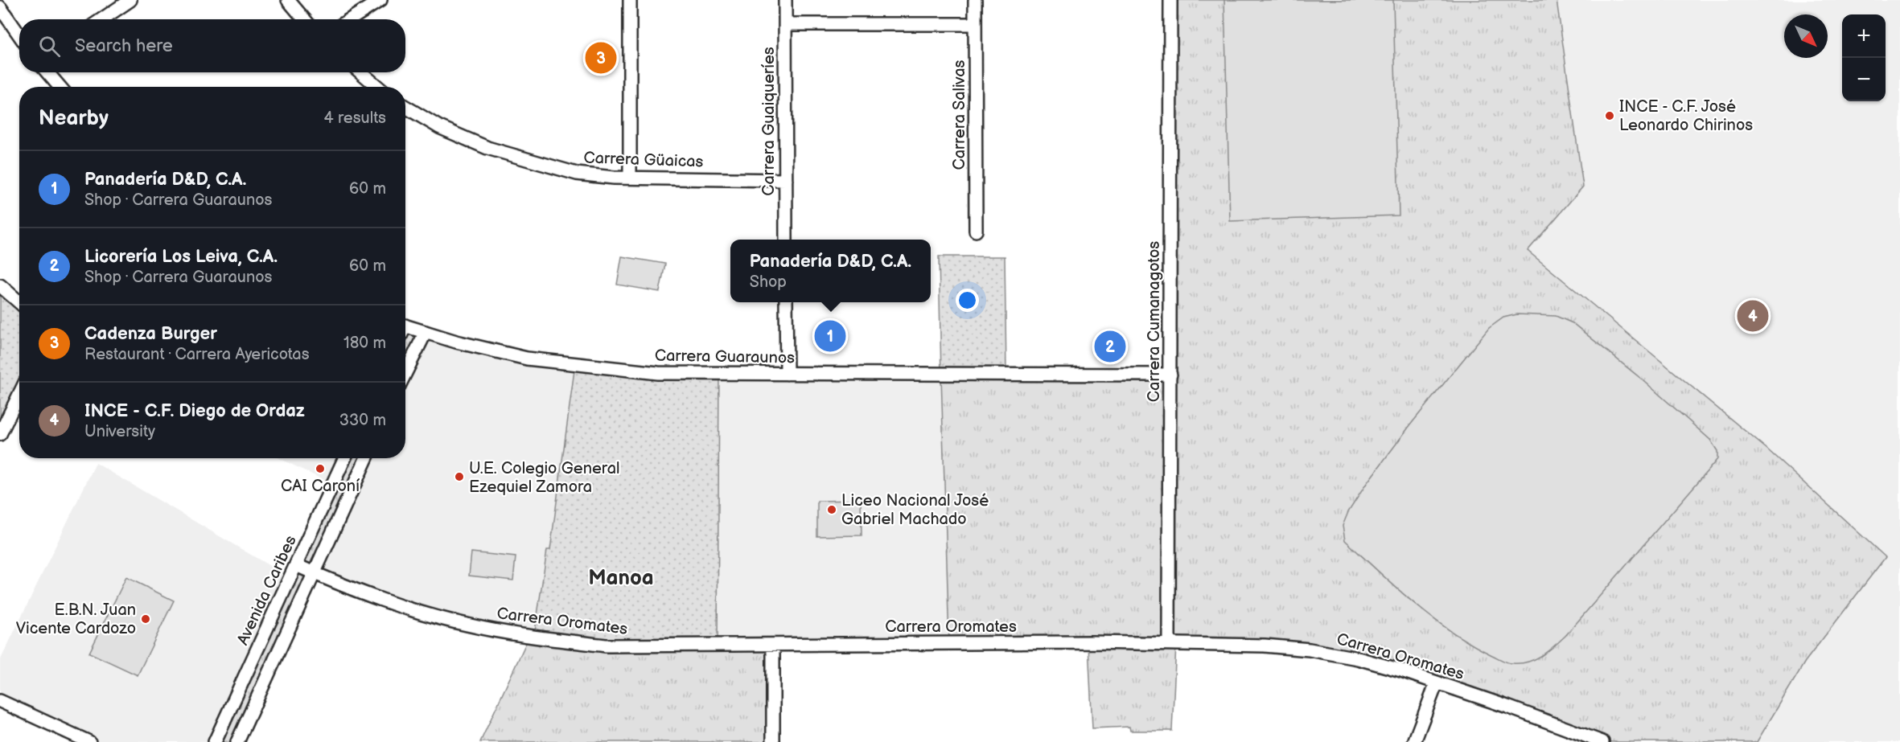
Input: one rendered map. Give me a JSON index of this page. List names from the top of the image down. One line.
{"streets":{"street":["Carrera Salivas","Carrera Guaiqueríes","Carrera Güaicas","Carrera Cumanagotos","Carrera Guaraunos","Avenida Caribes","Carrera Oromates"]},"crossings":[["Carrera Guaiqueríes","Carrera Güaicas"],["Carrera Cumanagotos","Carrera Guaraunos"],["Carrera Cumanagotos","Carrera Oromates"],["Avenida Caribes","Carrera Oromates"]],"districts":["Manoa"],"places":["INCE - C.F. José Leonardo Chirinos","CAI Caroní","U.E. Colegio General Ezequiel Zamora","Liceo Nacional José Gabriel Machado","E.B.N. Juan Vicente Cardozo"],"north":"bottom right","page":{"map_buttons":["+","−"],"search":"Search here","pins":["3","4","1","2"],"heading":["Nearby","4 results"],"list":[{"mark":"1","name":"Panadería D&D, C.A.","note":"Shop · Carrera Guaraunos","value":"60 m"},{"mark":"2","name":"Licorería Los Leiva, C.A.","note":"Shop · Carrera Guaraunos","value":"60 m"},{"mark":"3","name":"Cadenza Burger","note":"Restaurant · Carrera Ayericotas","value":"180 m"},{"mark":"4","name":"INCE - C.F. Diego de Ordaz","note":"University","value":"330 m"}],"popup":["Panadería D&D, C.A.","Shop"]}}
